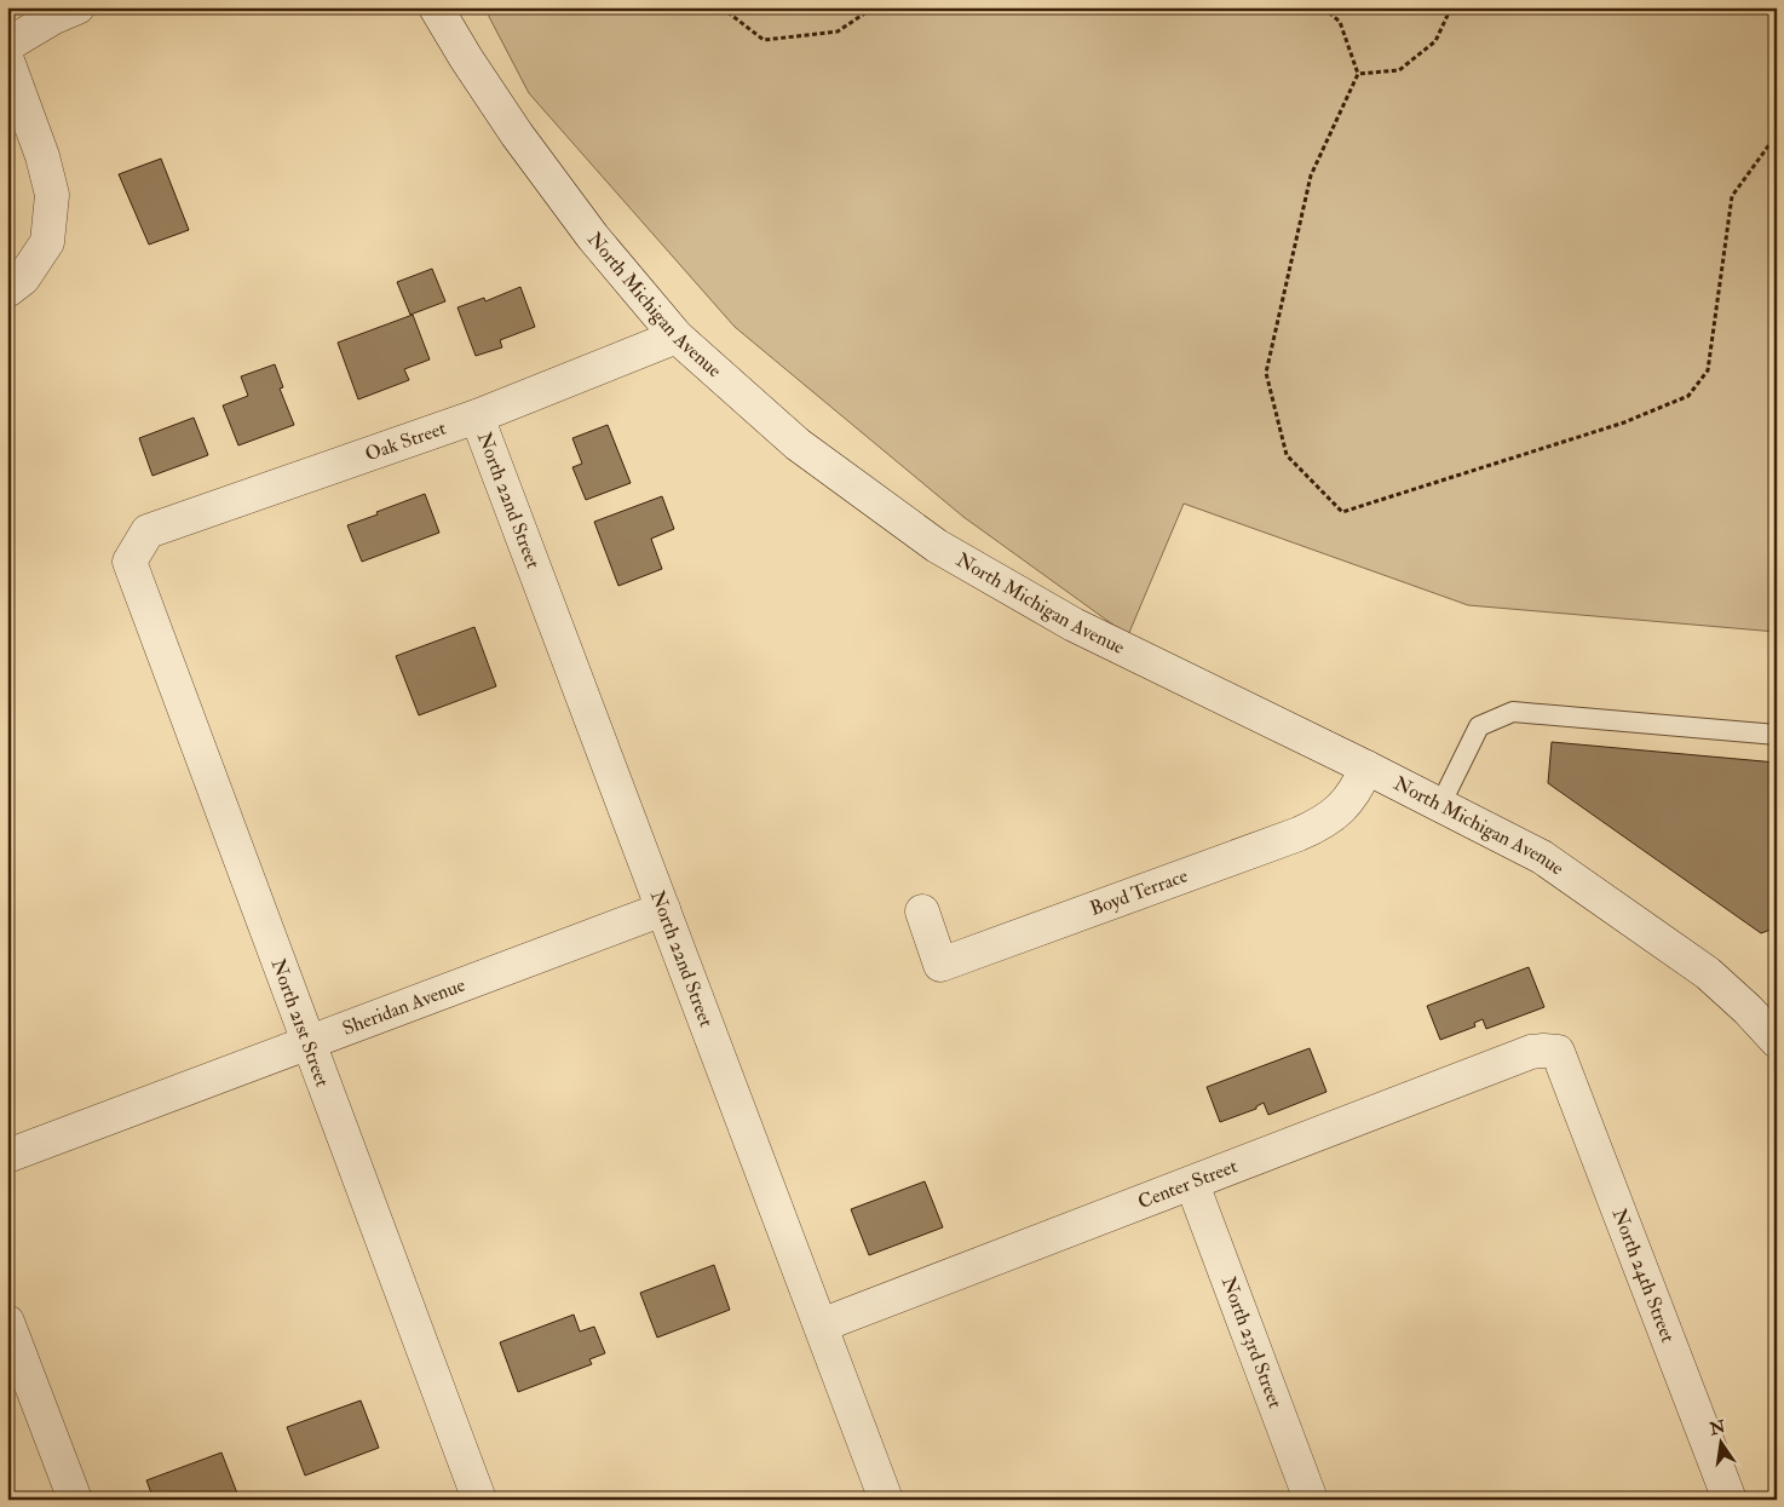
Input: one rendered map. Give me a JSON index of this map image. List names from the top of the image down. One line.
{"streets":{"street":["North Michigan Avenue","Oak Street","North 22nd Street","Boyd Terrace","Sheridan Avenue","North 21st Street","Center Street","North 24th Street","North 23rd Street"]},"crossings":[["North Michigan Avenue","Oak Street"],["North Michigan Avenue","Boyd Terrace"],["Oak Street","North 22nd Street"],["Oak Street","North 21st Street"],["North 22nd Street","Sheridan Avenue"],["North 22nd Street","Center Street"],["Sheridan Avenue","North 21st Street"],["Center Street","North 24th Street"],["Center Street","North 23rd Street"]],"north":"top"}
